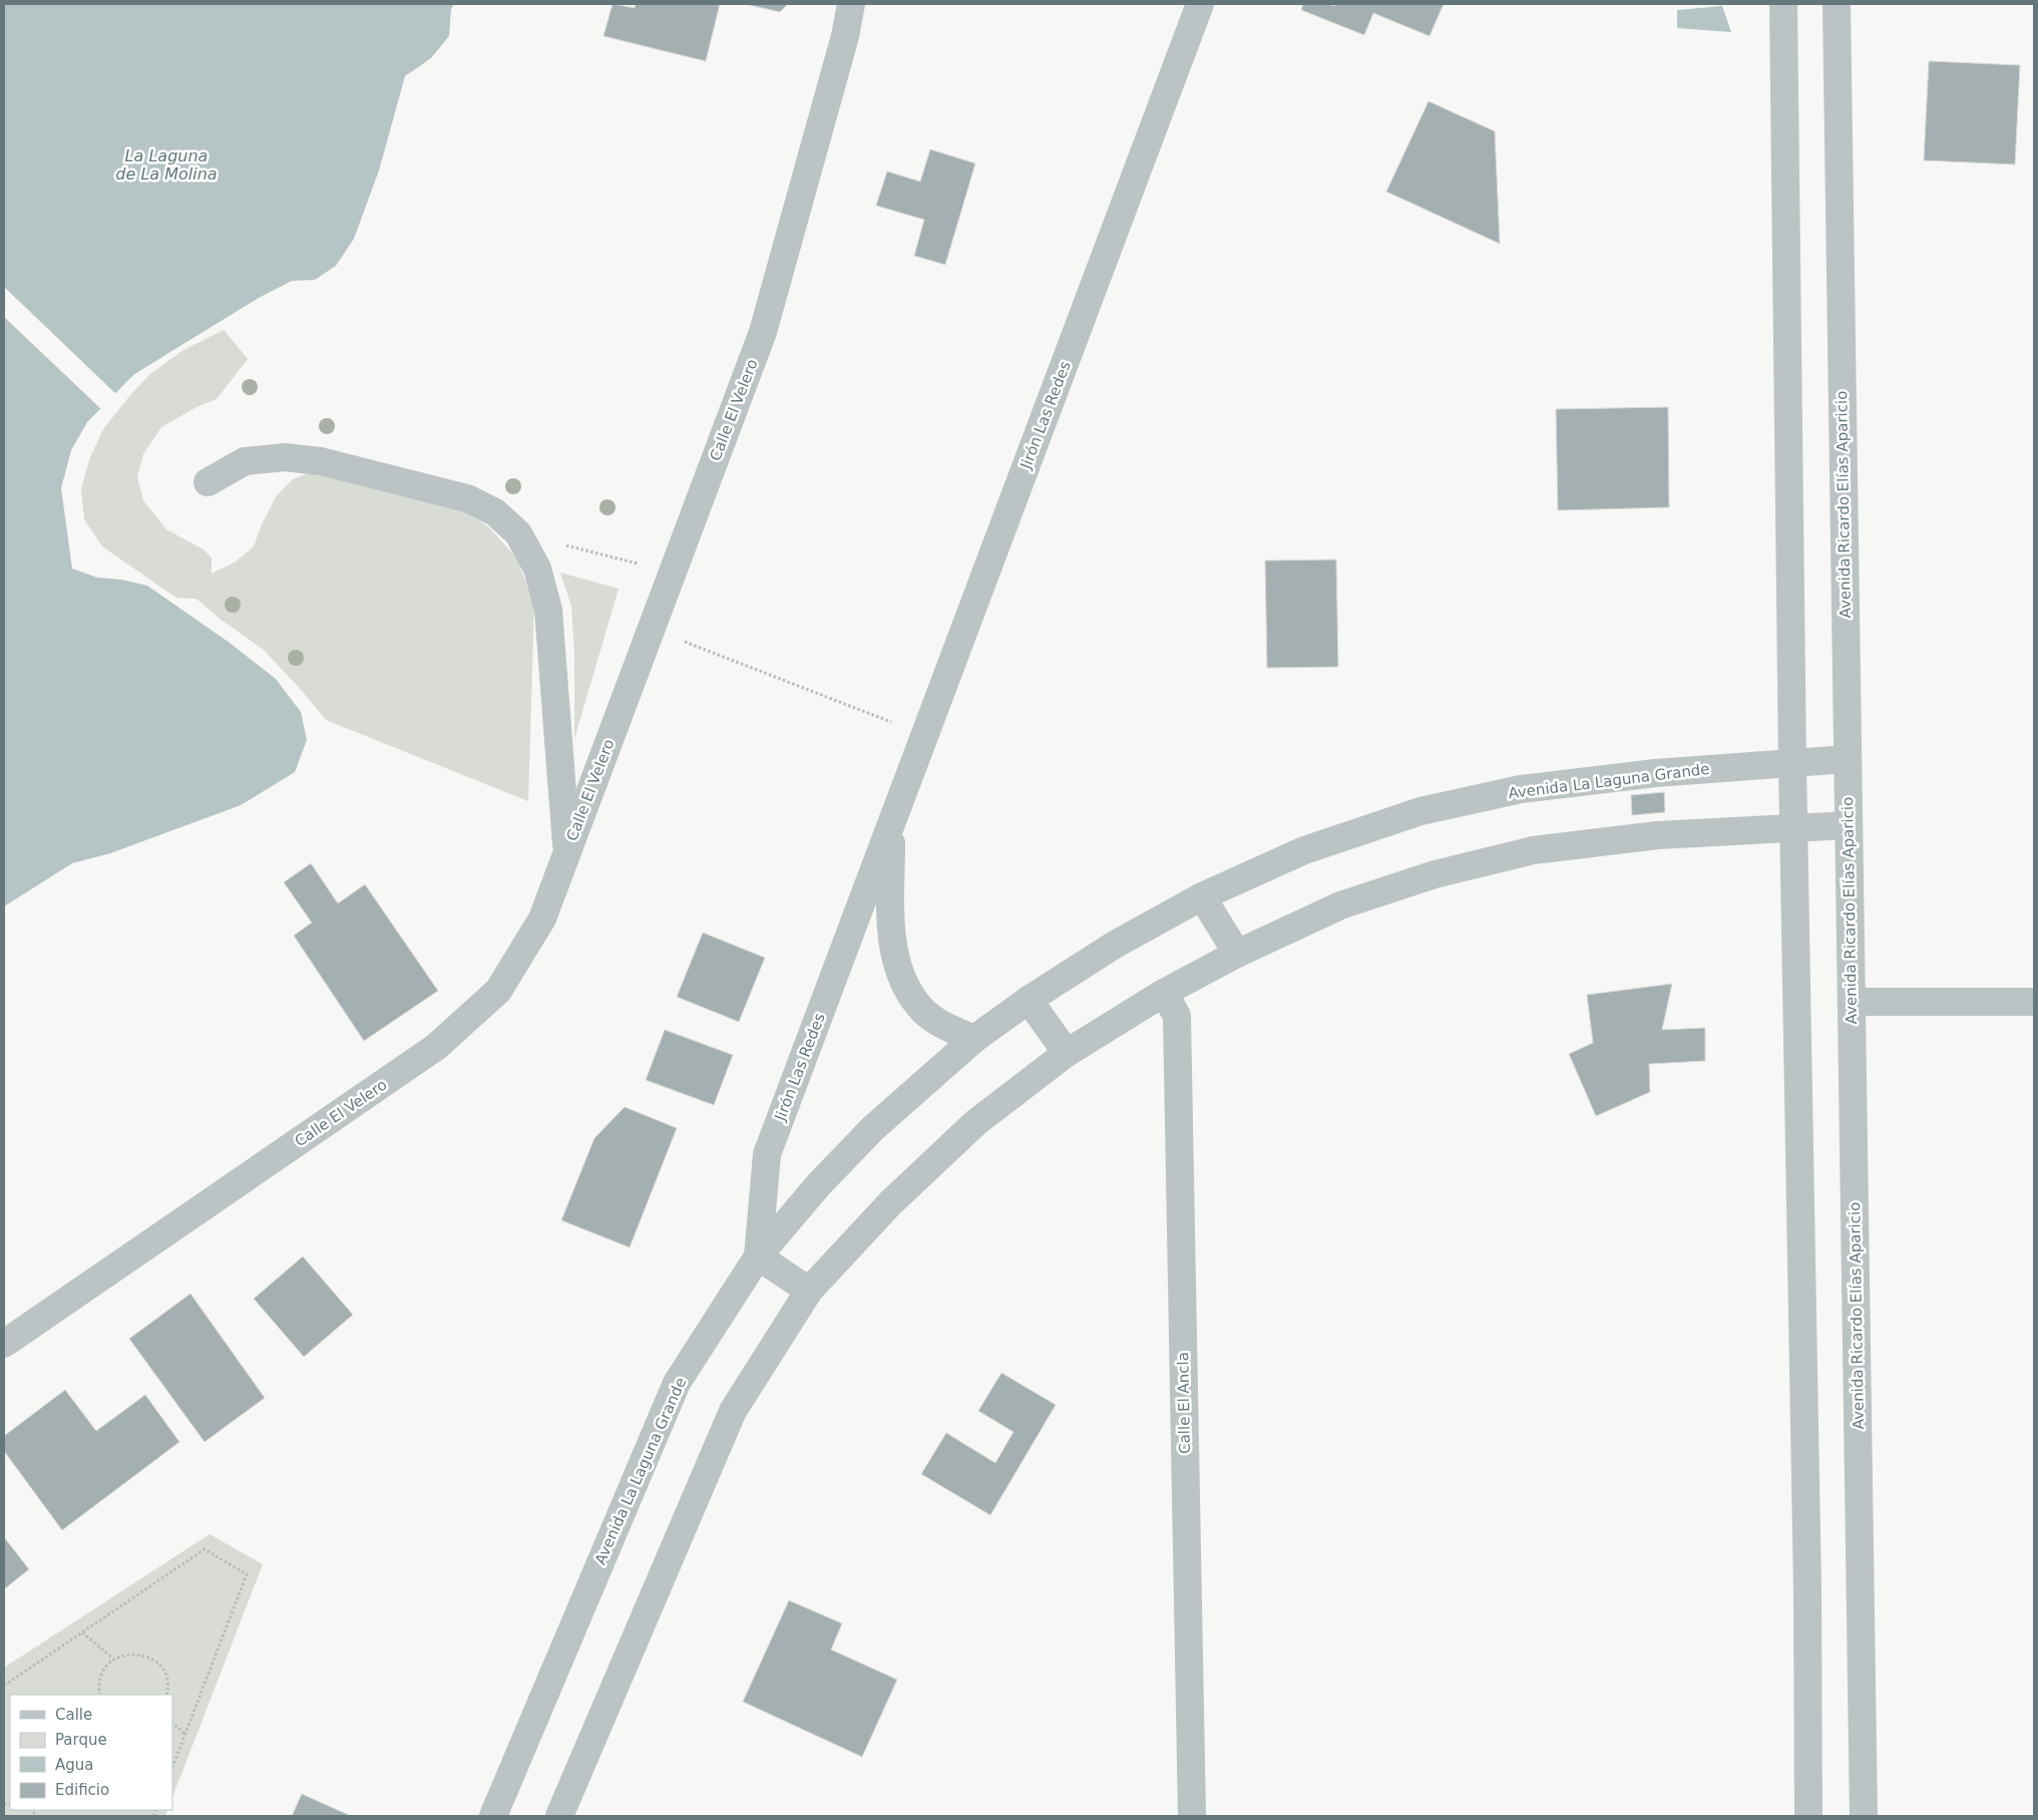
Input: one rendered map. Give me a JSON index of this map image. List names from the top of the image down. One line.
{"streets":{"street":["Calle El Velero","Jirón Las Redes","Avenida Ricardo Elías Aparicio","Avenida La Laguna Grande","Calle El Ancla"]},"crossings":[["Jirón Las Redes","Avenida La Laguna Grande"],["Avenida Ricardo Elías Aparicio","Avenida La Laguna Grande"]],"water":["La Laguna de La Molina"],"legend":["Calle","Parque","Agua","Edificio"]}
